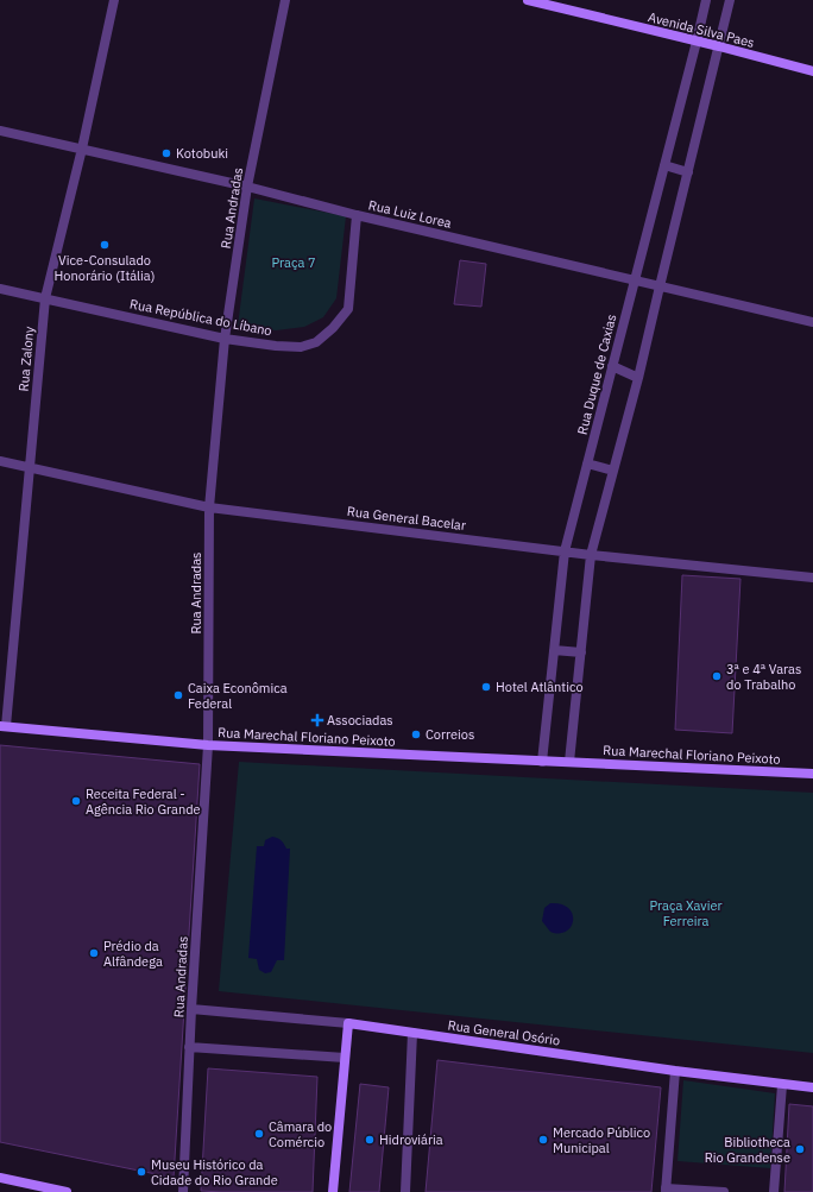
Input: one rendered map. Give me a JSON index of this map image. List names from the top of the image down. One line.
{"streets":{"main road":["Avenida Silva Paes","Rua Marechal Floriano Peixoto","Rua General Osório"],"street":["Rua Andradas","Rua Luiz Lorea","Rua República do Líbano","Rua Zalony","Rua Duque de Caxias","Rua General Bacelar"]},"crossings":[["Avenida Silva Paes","Rua Duque de Caxias"],["Rua Andradas","Rua Luiz Lorea"],["Rua Andradas","Rua República do Líbano"],["Rua Andradas","Rua General Bacelar"],["Rua Andradas","Rua Marechal Floriano Peixoto"],["Rua Andradas","Rua General Osório"],["Rua Luiz Lorea","Rua República do Líbano"],["Rua Luiz Lorea","Rua Zalony"],["Rua Luiz Lorea","Rua Duque de Caxias"],["Rua República do Líbano","Rua Zalony"],["Rua Zalony","Rua General Bacelar"],["Rua Zalony","Rua Marechal Floriano Peixoto"],["Rua Duque de Caxias","Rua General Bacelar"],["Rua Duque de Caxias","Rua Marechal Floriano Peixoto"]],"parks":["Praça 7","Praça Xavier Ferreira"],"places":{"other":["Kotobuki","Vice-Consulado Honorário (Itália)","3ª e 4ª Varas do Trabalho","Hotel Atlântico","Caixa Econômica Federal","Correios","Receita Federal - Agência Rio Grande","Prédio da Alfândega","Câmara do Comércio","Hidroviária","Mercado Público Municipal","Bibliotheca Rio Grandense","Museu Histórico da Cidade do Rio Grande"],"health":["Associadas"]}}
